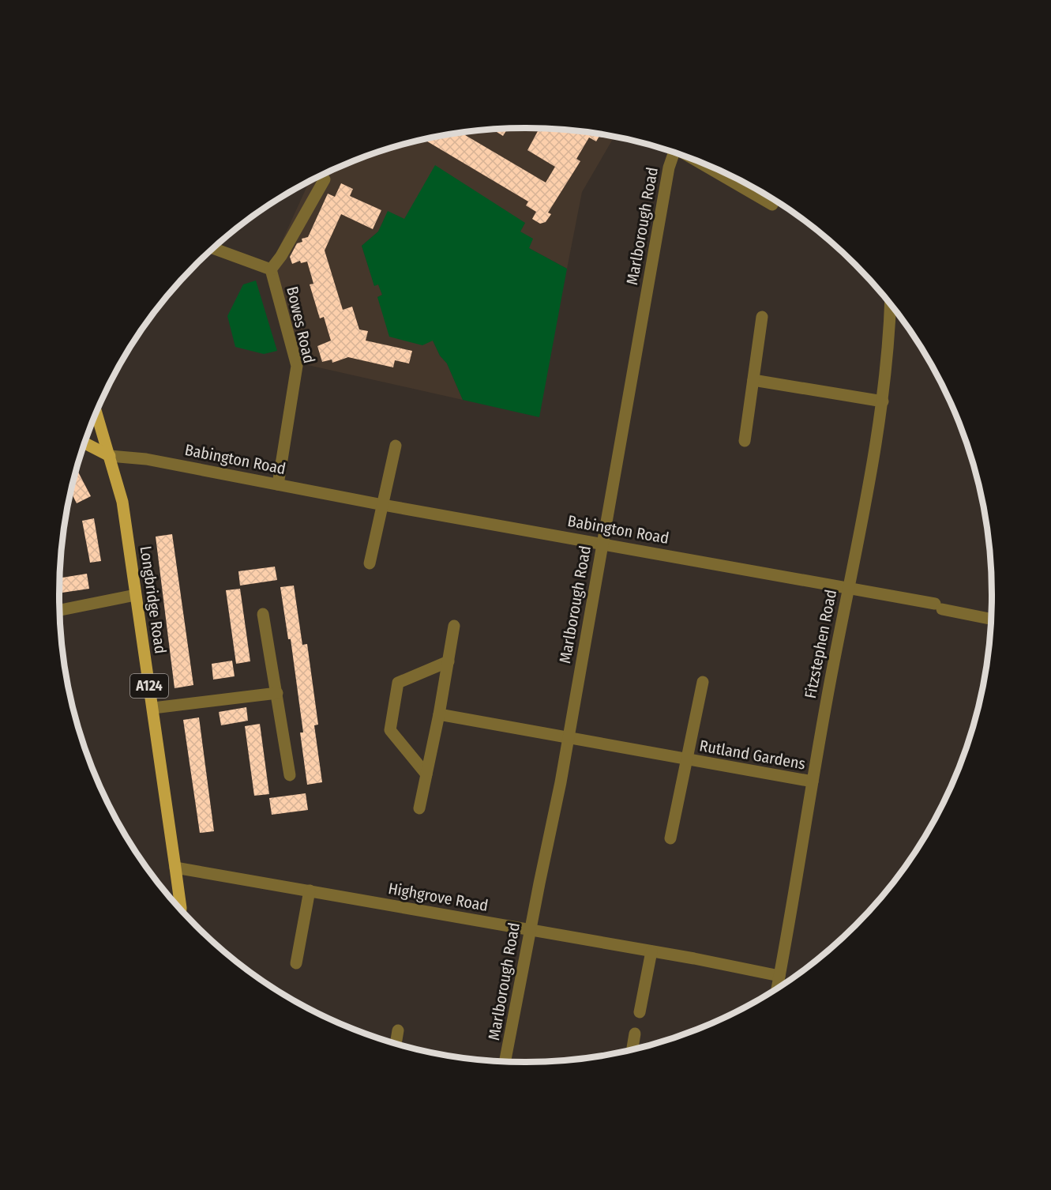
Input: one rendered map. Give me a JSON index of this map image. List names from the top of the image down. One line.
{"streets":{"main road":["Longbridge Road","A124"],"street":["Marlborough Road","Bowes Road","Babington Road","Fitzstephen Road","Rutland Gardens","Highgrove Road"]},"crossings":[["Marlborough Road","Babington Road"],["Marlborough Road","Rutland Gardens"],["Marlborough Road","Highgrove Road"],["Bowes Road","Babington Road"],["Babington Road","Longbridge Road"],["Babington Road","Fitzstephen Road"],["Longbridge Road","Highgrove Road"],["Fitzstephen Road","Rutland Gardens"],["Fitzstephen Road","Highgrove Road"]]}
